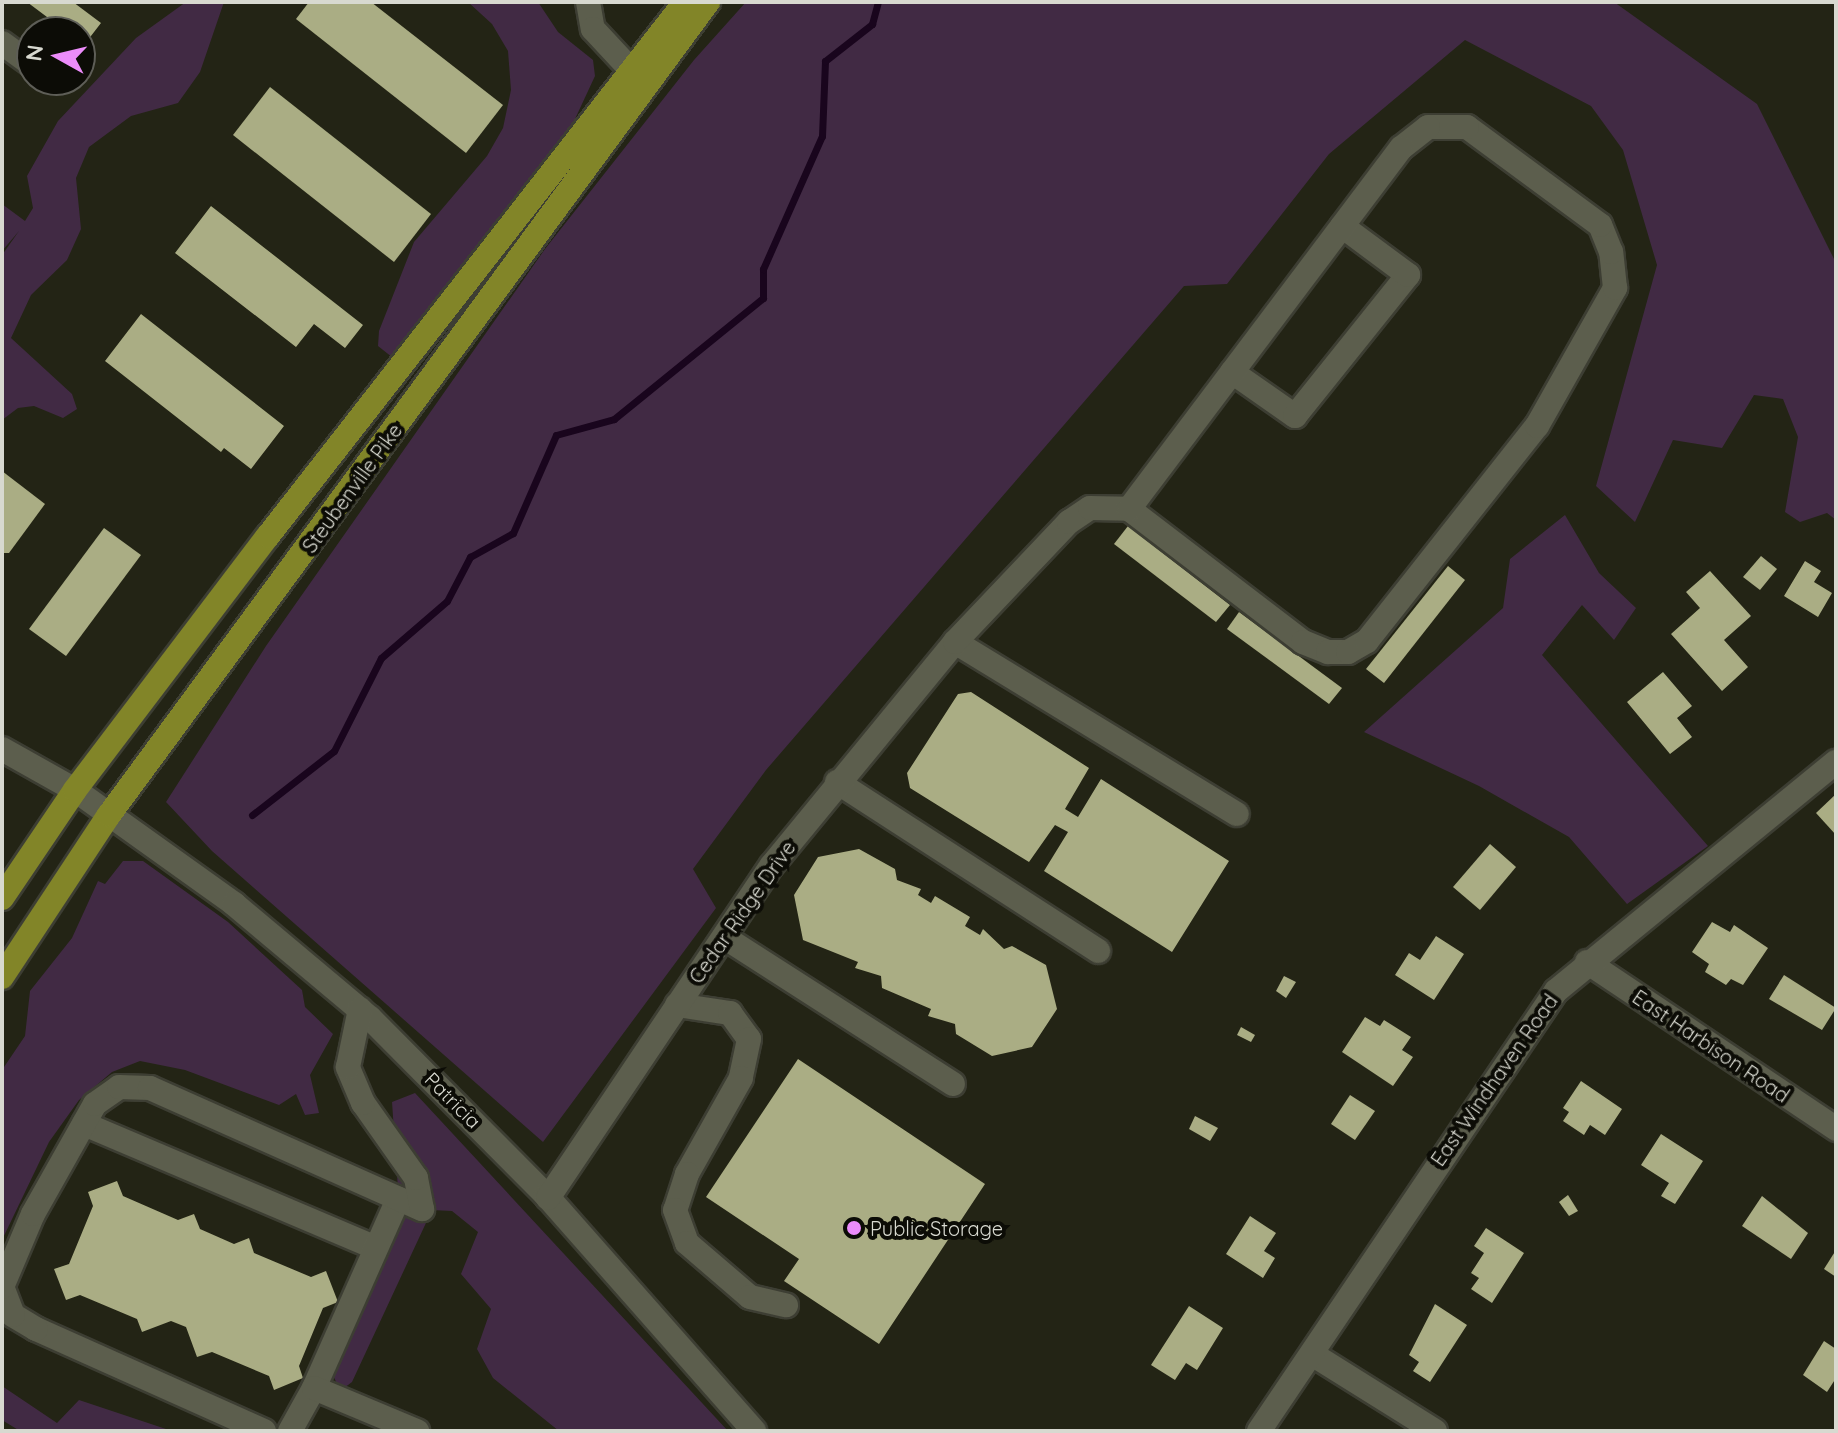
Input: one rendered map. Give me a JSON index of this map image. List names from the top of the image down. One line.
{"streets":{"main road":["Steubenville Pike"],"street":["Cedar Ridge Drive","East Harbison Road","East Windhaven Road","Patricia"]},"crossings":[["Steubenville Pike","Patricia"],["Cedar Ridge Drive","Patricia"],["East Harbison Road","East Windhaven Road"]],"places":["Public Storage"],"north":"left"}
